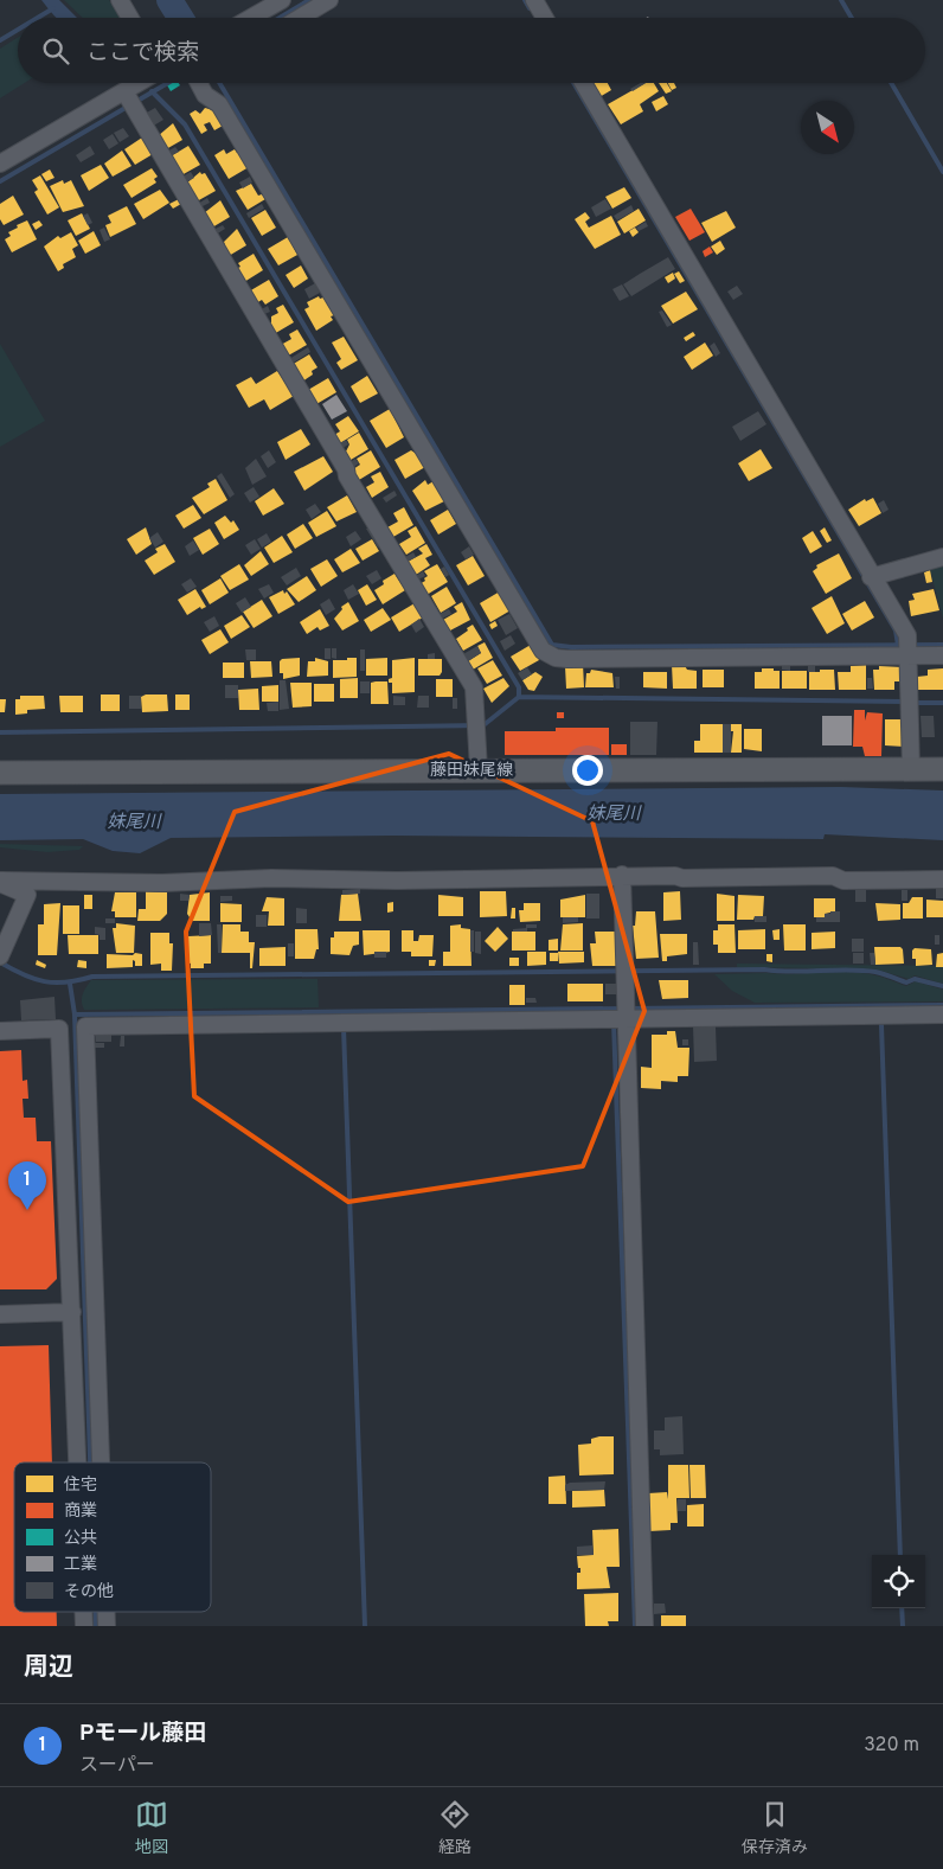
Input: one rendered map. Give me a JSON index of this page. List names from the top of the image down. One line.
{"streets":{"main road":["藤田妹尾線"]},"water":["妹尾川"],"legend":["住宅","商業","公共","工業","その他"],"north":"bottom right","page":{"search":"ここで検索","pins":"1","heading":"周辺","list":[{"mark":"1","name":"Pモール藤田","note":"スーパー","value":"320 m"}],"nav":["地図","経路","保存済み"]}}
